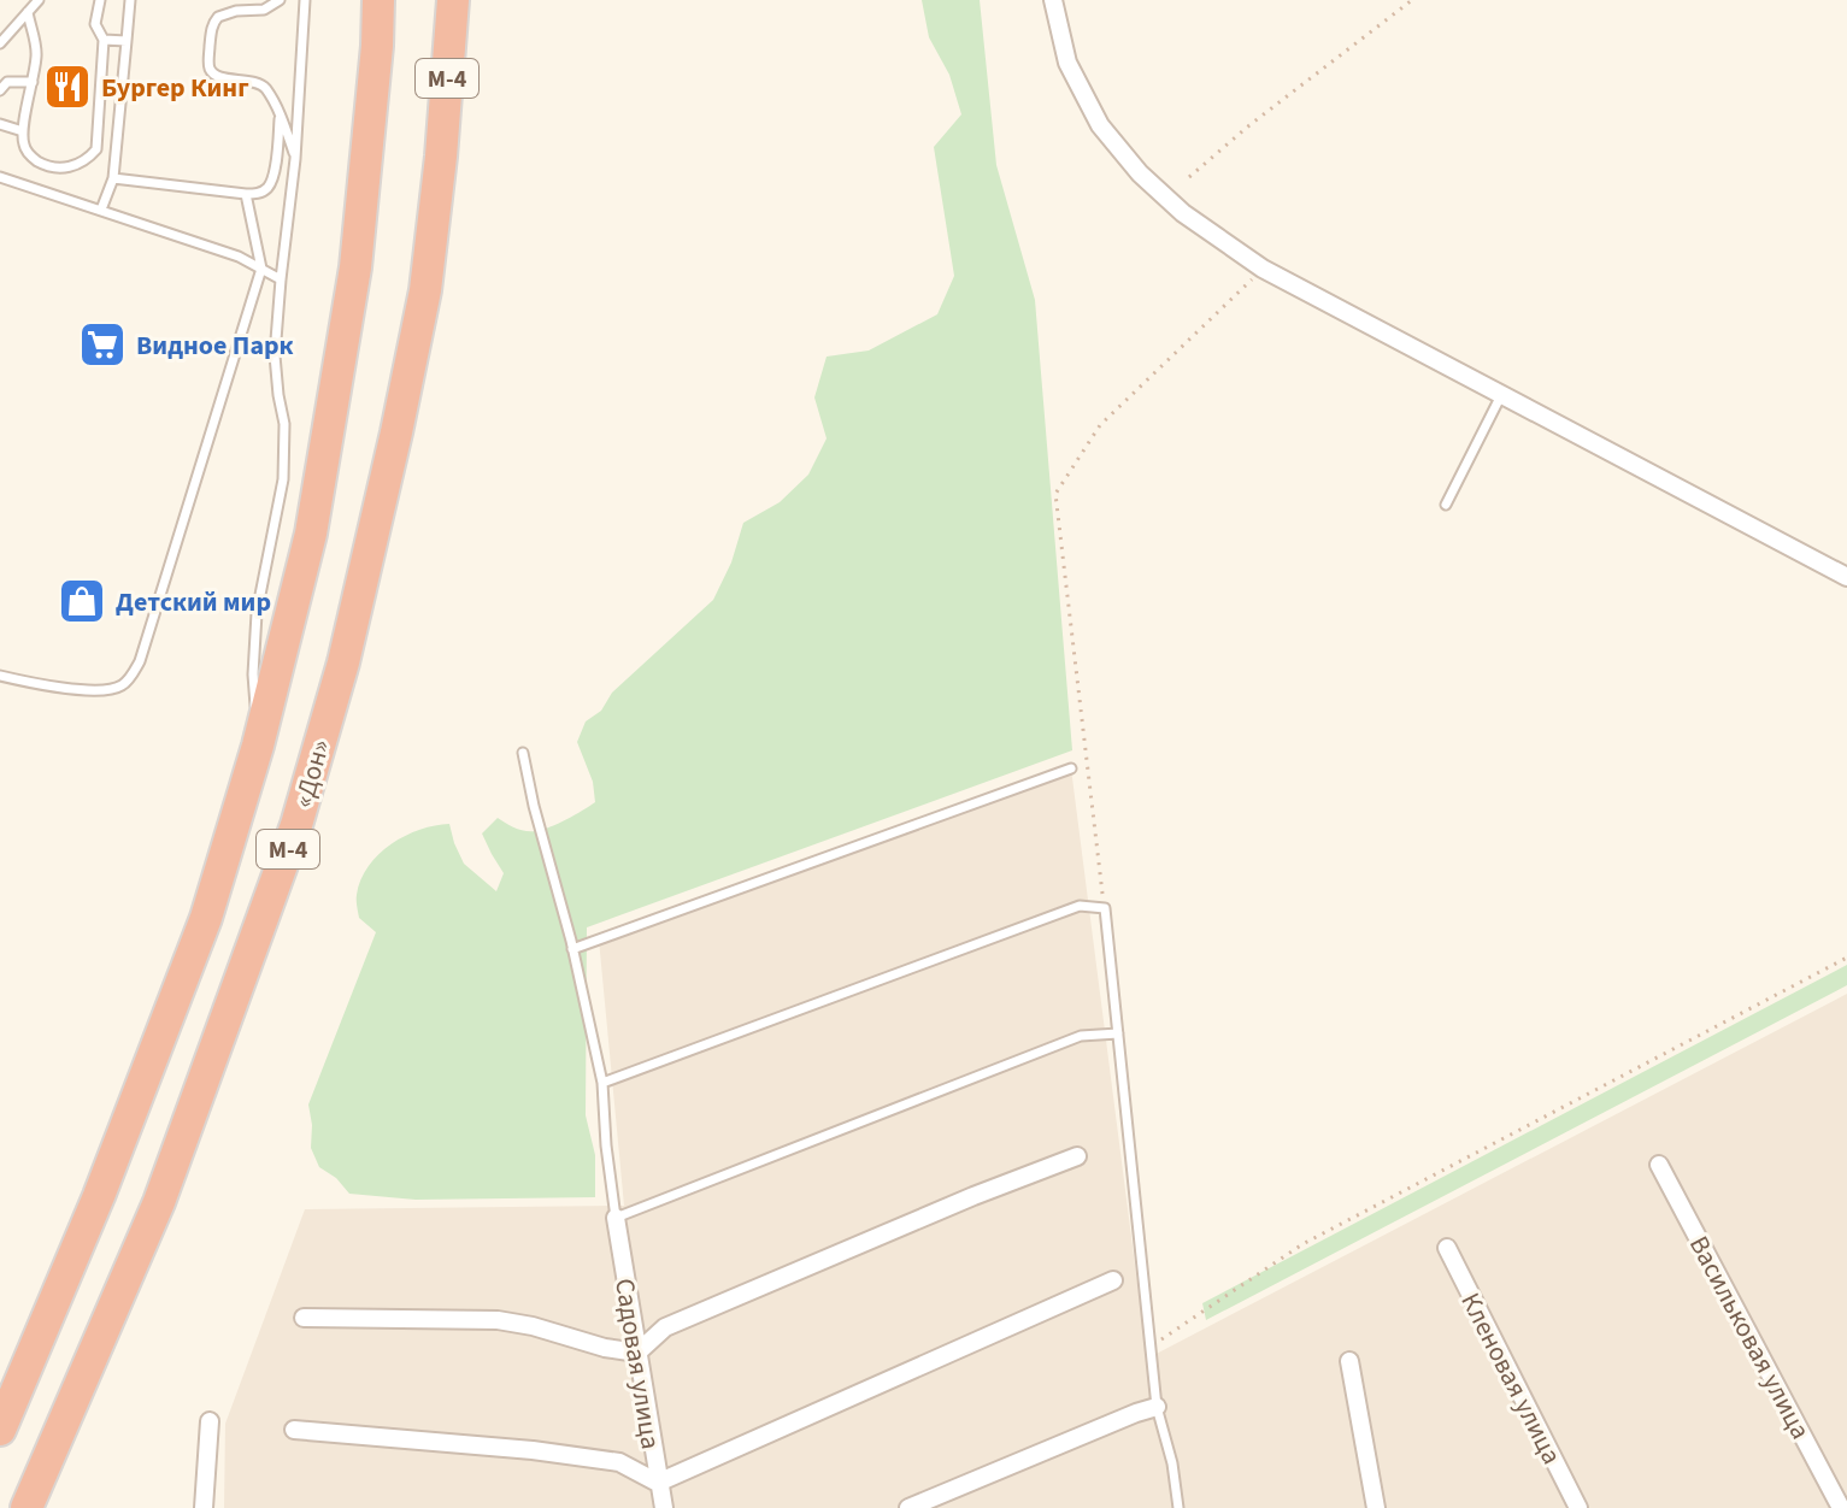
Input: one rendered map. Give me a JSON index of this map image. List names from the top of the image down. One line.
{"streets":{"highway":["М-4","«Дон»"],"street":["Васильковая улица","Садовая улица","Кленовая улица"]},"places":{"restaurant":["Бургер Кинг"],"supermarket":["Видное Парк"],"shop":["Детский мир"]}}
